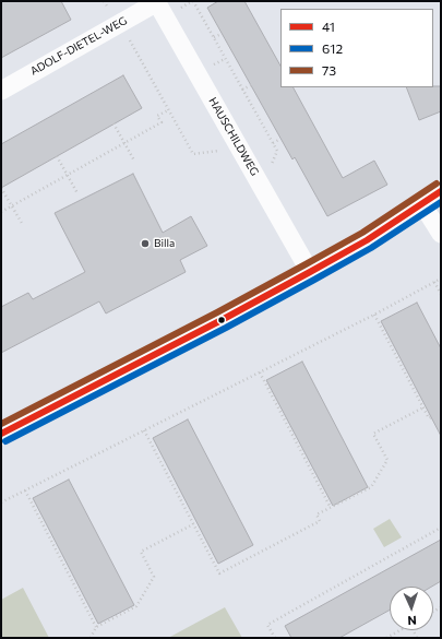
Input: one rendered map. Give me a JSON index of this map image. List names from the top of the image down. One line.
{"streets":{"street":["ADOLF-DIETEL-WEG","HAUSCHILDWEG"]},"crossings":[["ADOLF-DIETEL-WEG","HAUSCHILDWEG"]],"places":["Billa"],"lines":["transit line 73","transit line 41","transit line 612"],"legend":["41","612","73"],"north":"bottom"}
